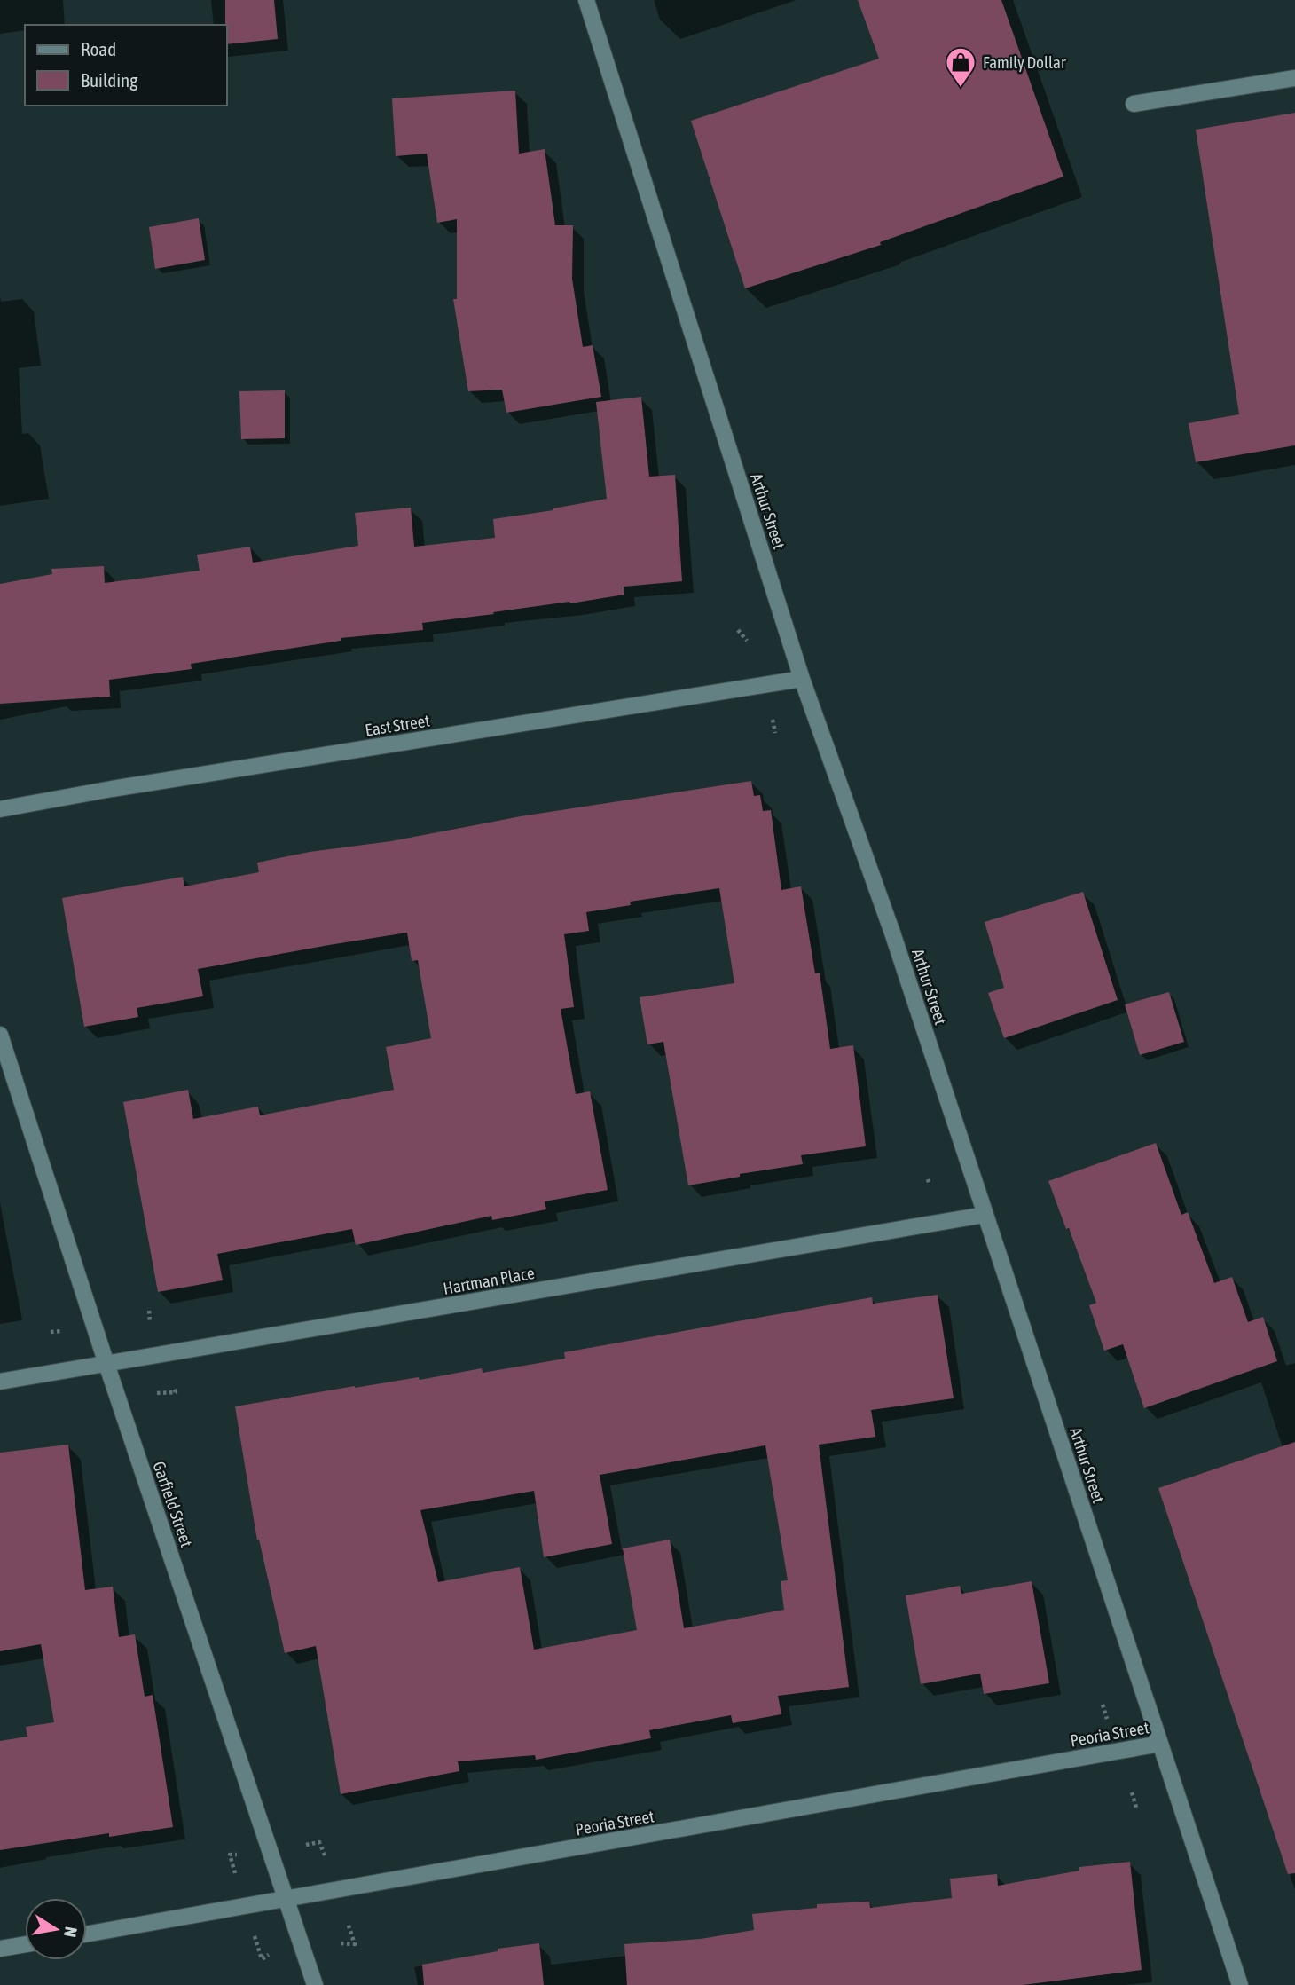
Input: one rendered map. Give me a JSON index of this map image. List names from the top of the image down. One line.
{"streets":{"street":["Arthur Street","East Street","Hartman Place","Garfield Street","Peoria Street"]},"crossings":[["Arthur Street","East Street"],["Arthur Street","Hartman Place"],["Arthur Street","Peoria Street"],["Hartman Place","Garfield Street"],["Garfield Street","Peoria Street"]],"places":{"shop":["Family Dollar"]},"legend":["Road","Building"],"north":"right"}
